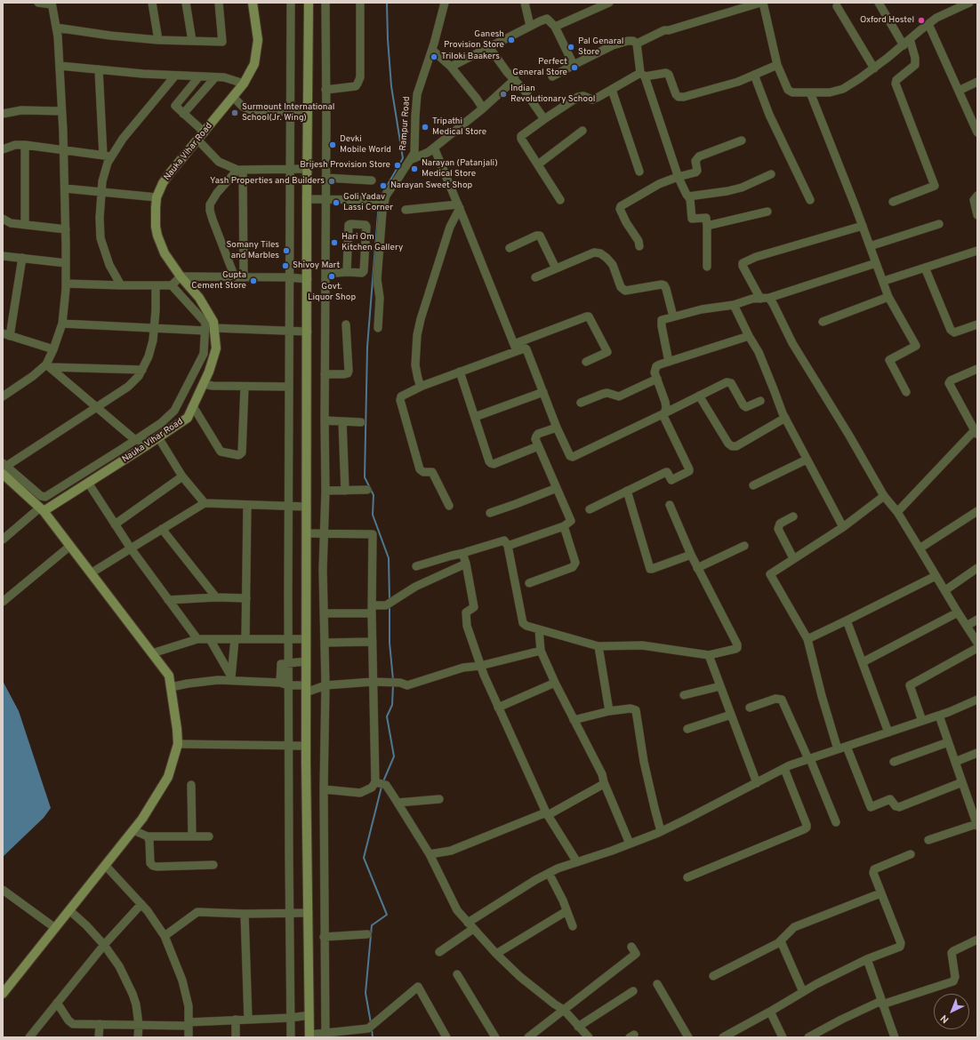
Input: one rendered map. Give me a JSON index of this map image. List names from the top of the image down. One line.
{"streets":{"street":["Rampur Road","Nauka Vihar Road"]},"places":["Oxford Hostel","Ganesh Provision Store","Pal Genaral Store","Triloki Baakers","Perfect General Store","Indian Revolutionary School","Surmount International School(Jr. Wing)","Tripathi Medical Store","Devki Mobile World","Brijesh Provision Store","Narayan (Patanjali) Medical Store","Yash Properties and Builders","Narayan Sweet Shop","Goli Yadav Lassi Corner","Hari Om Kitchen Gallery","Somany Tiles and Marbles","Shivoy Mart","Govt. Liquor Shop","Gupta Cement Store"],"north":"bottom left"}
